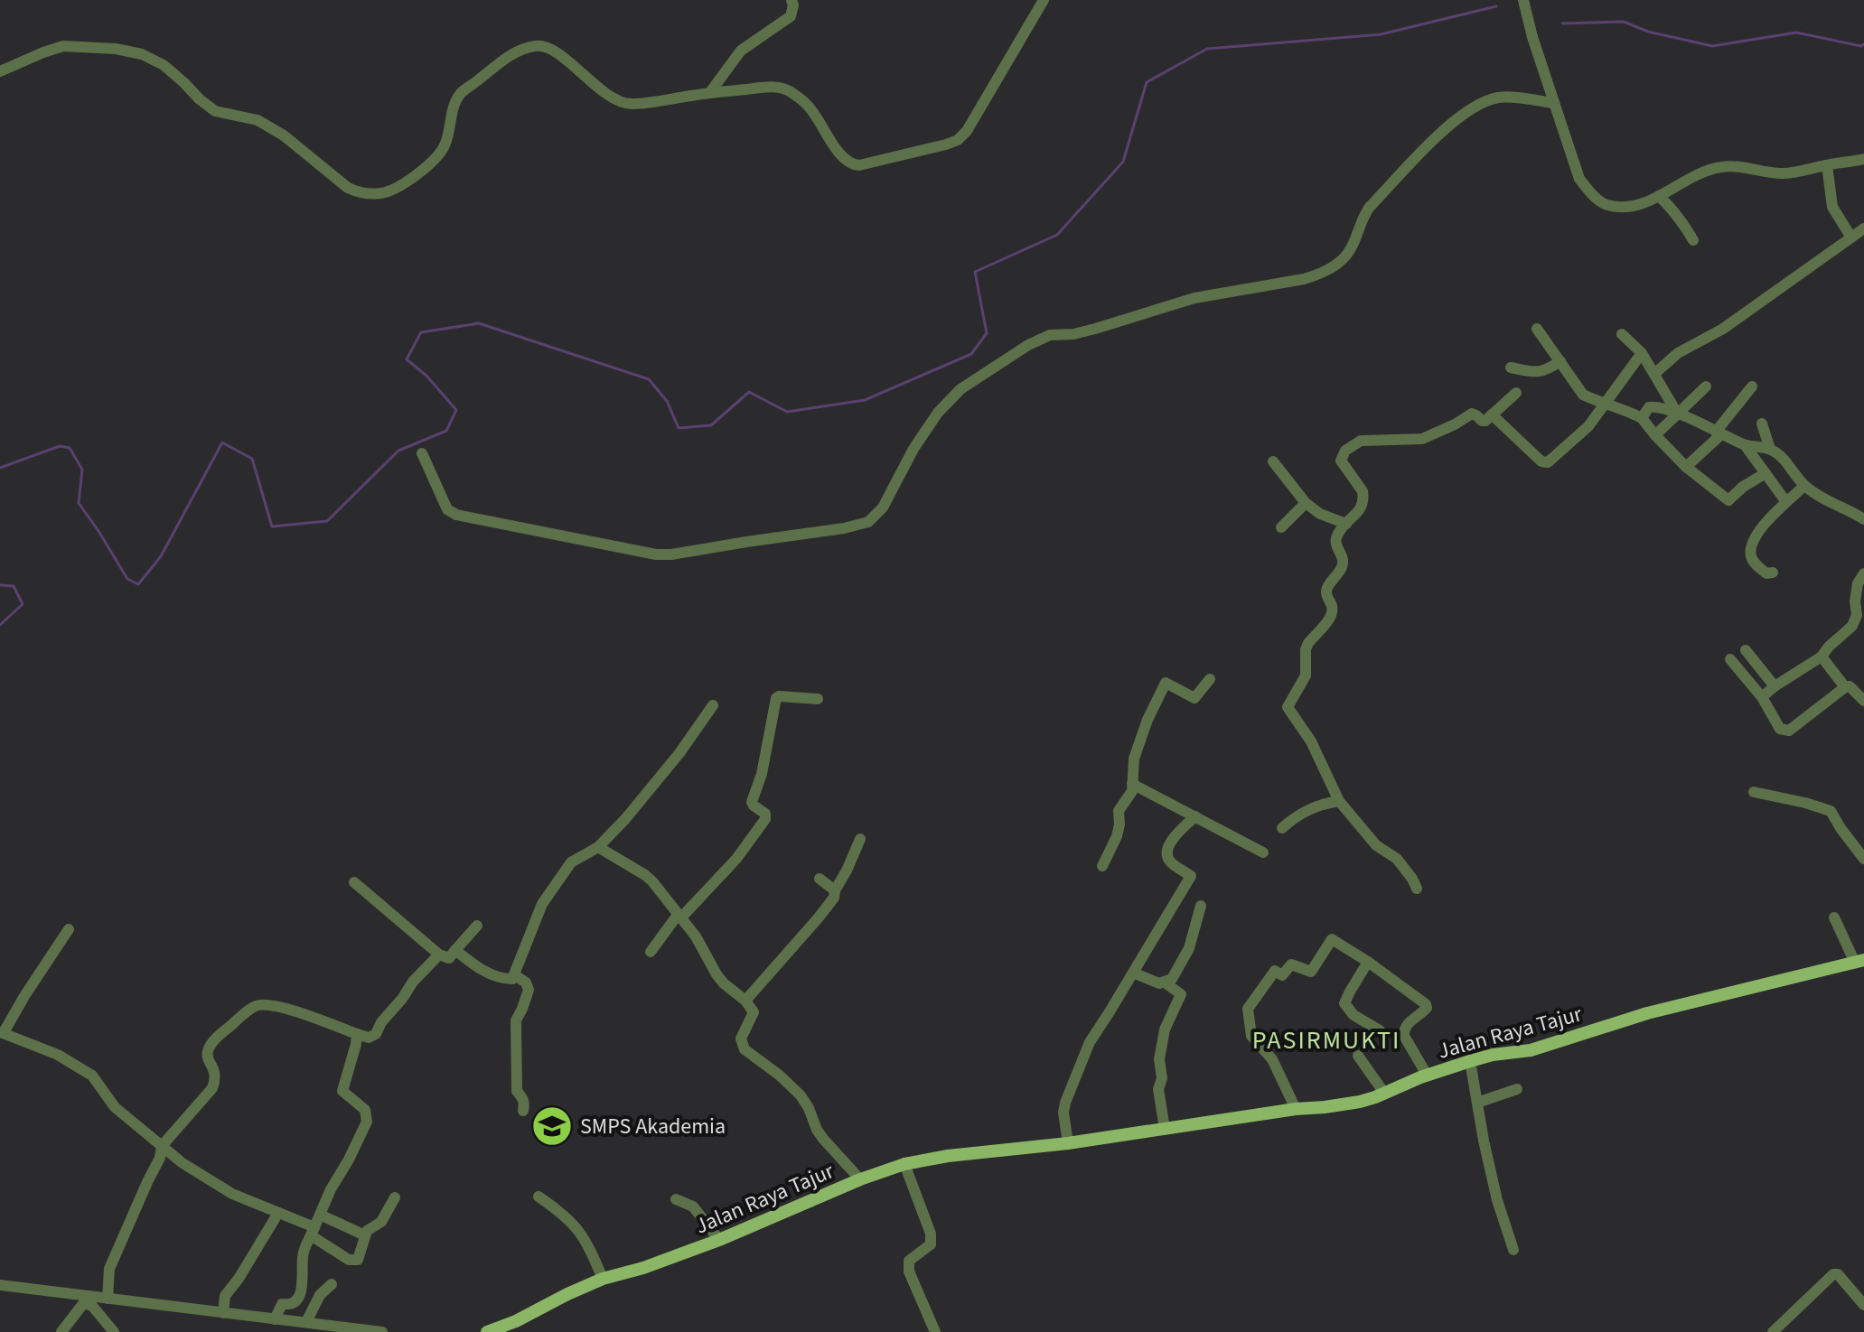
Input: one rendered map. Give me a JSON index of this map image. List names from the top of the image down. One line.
{"streets":{"main road":["Jalan Raya Tajur"]},"districts":["PASIRMUKTI"],"places":{"school or university":["SMPS Akademia"]}}
